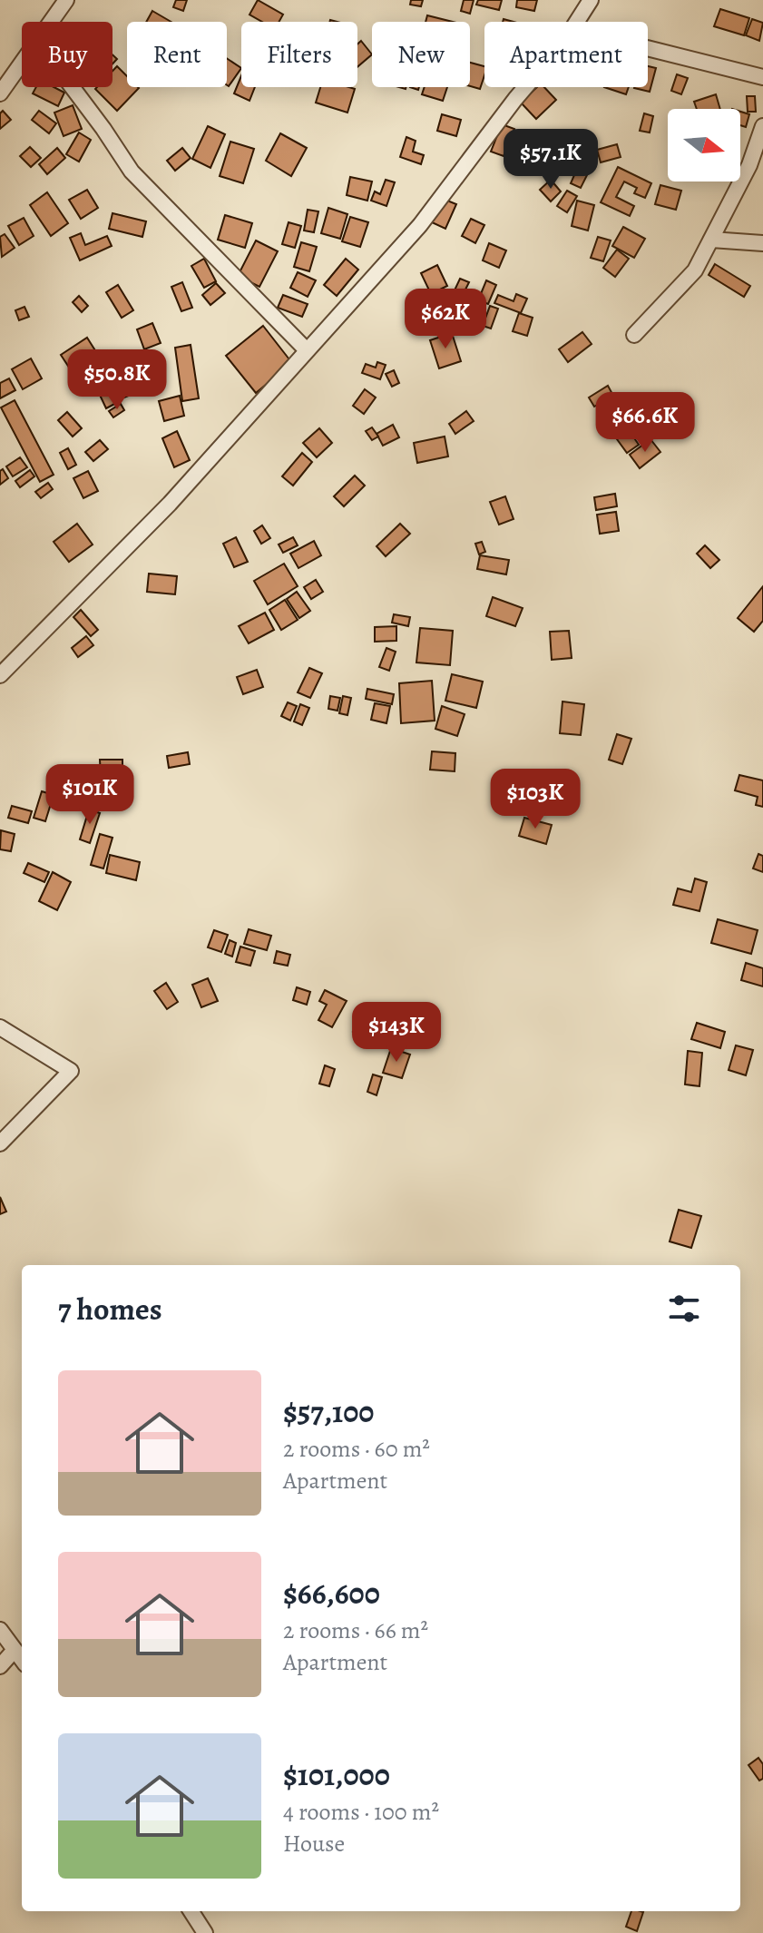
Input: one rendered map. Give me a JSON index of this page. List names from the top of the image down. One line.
{"north":"right","page":{"chip":["Buy","Rent","Filters","New","Apartment"],"price":["$57.1K","$62K","$50.8K","$66.6K","$101K","$103K","$143K"],"heading":"7 homes","list":[{"name":"$57,100","note":"2 rooms · 60 m² · Apartment"},{"name":"$66,600","note":"2 rooms · 66 m² · Apartment"},{"name":"$101,000","note":"4 rooms · 100 m² · House"}]}}
